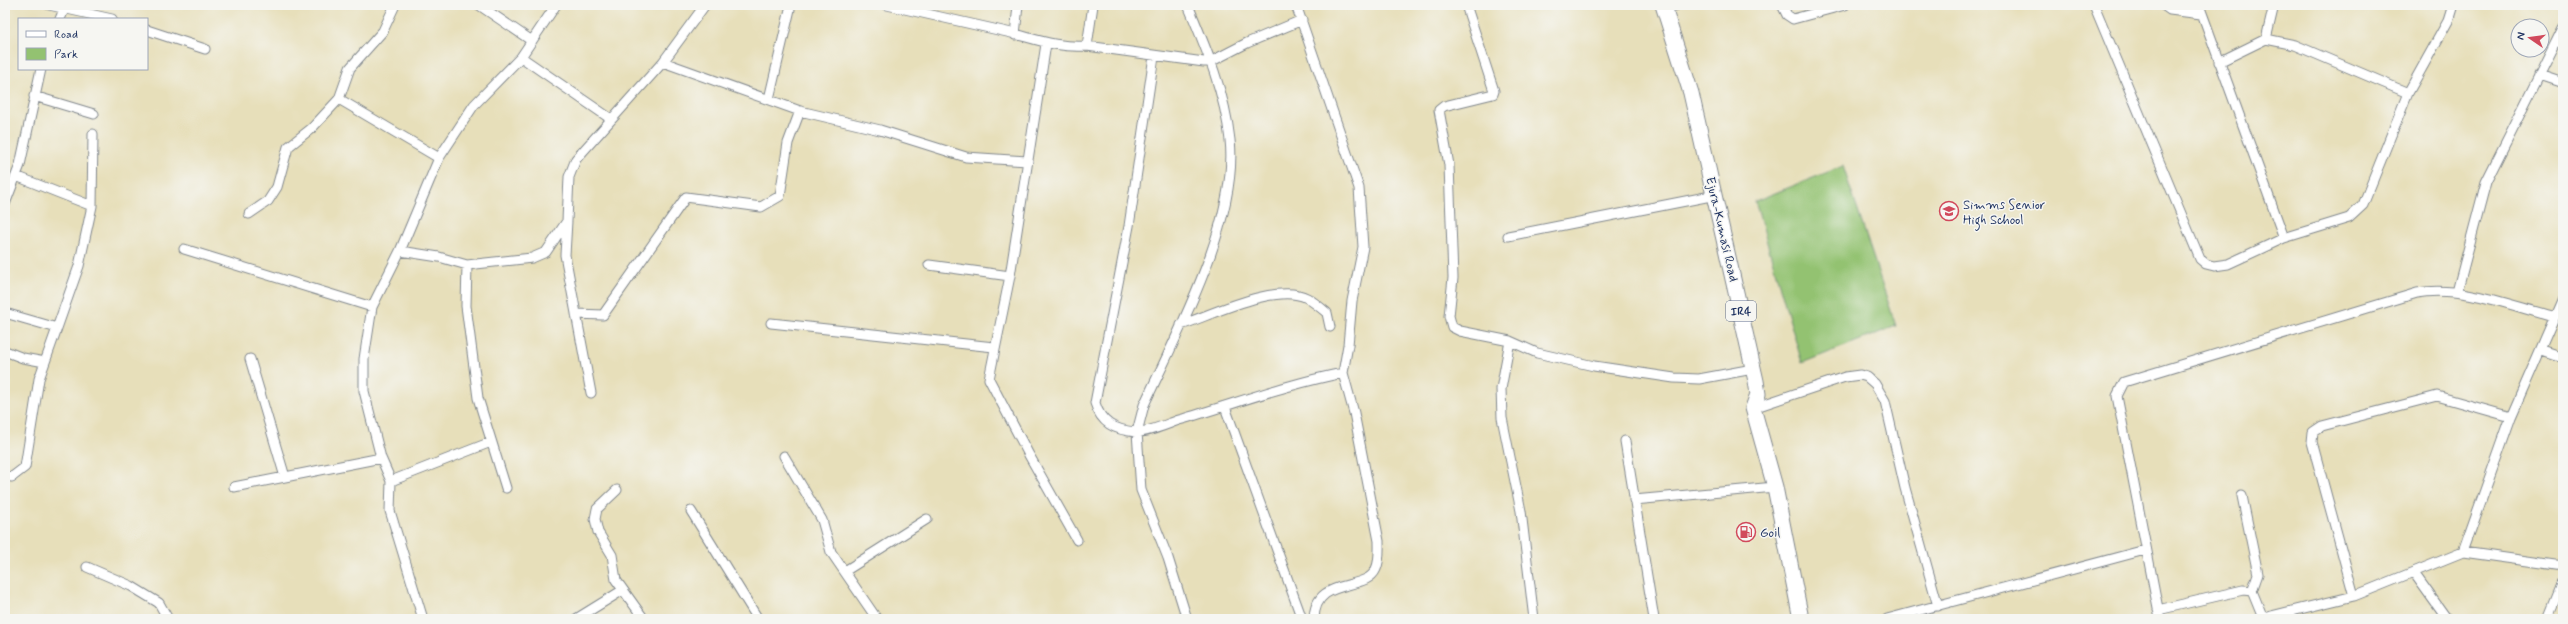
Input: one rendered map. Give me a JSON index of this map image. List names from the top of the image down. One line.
{"streets":{"main road":["Ejura-Kumasi Road","IR4"]},"places":{"school or university":["Simms Senior High School"],"fuel station":["Goil"]},"legend":["Road","Park"],"north":"left"}
